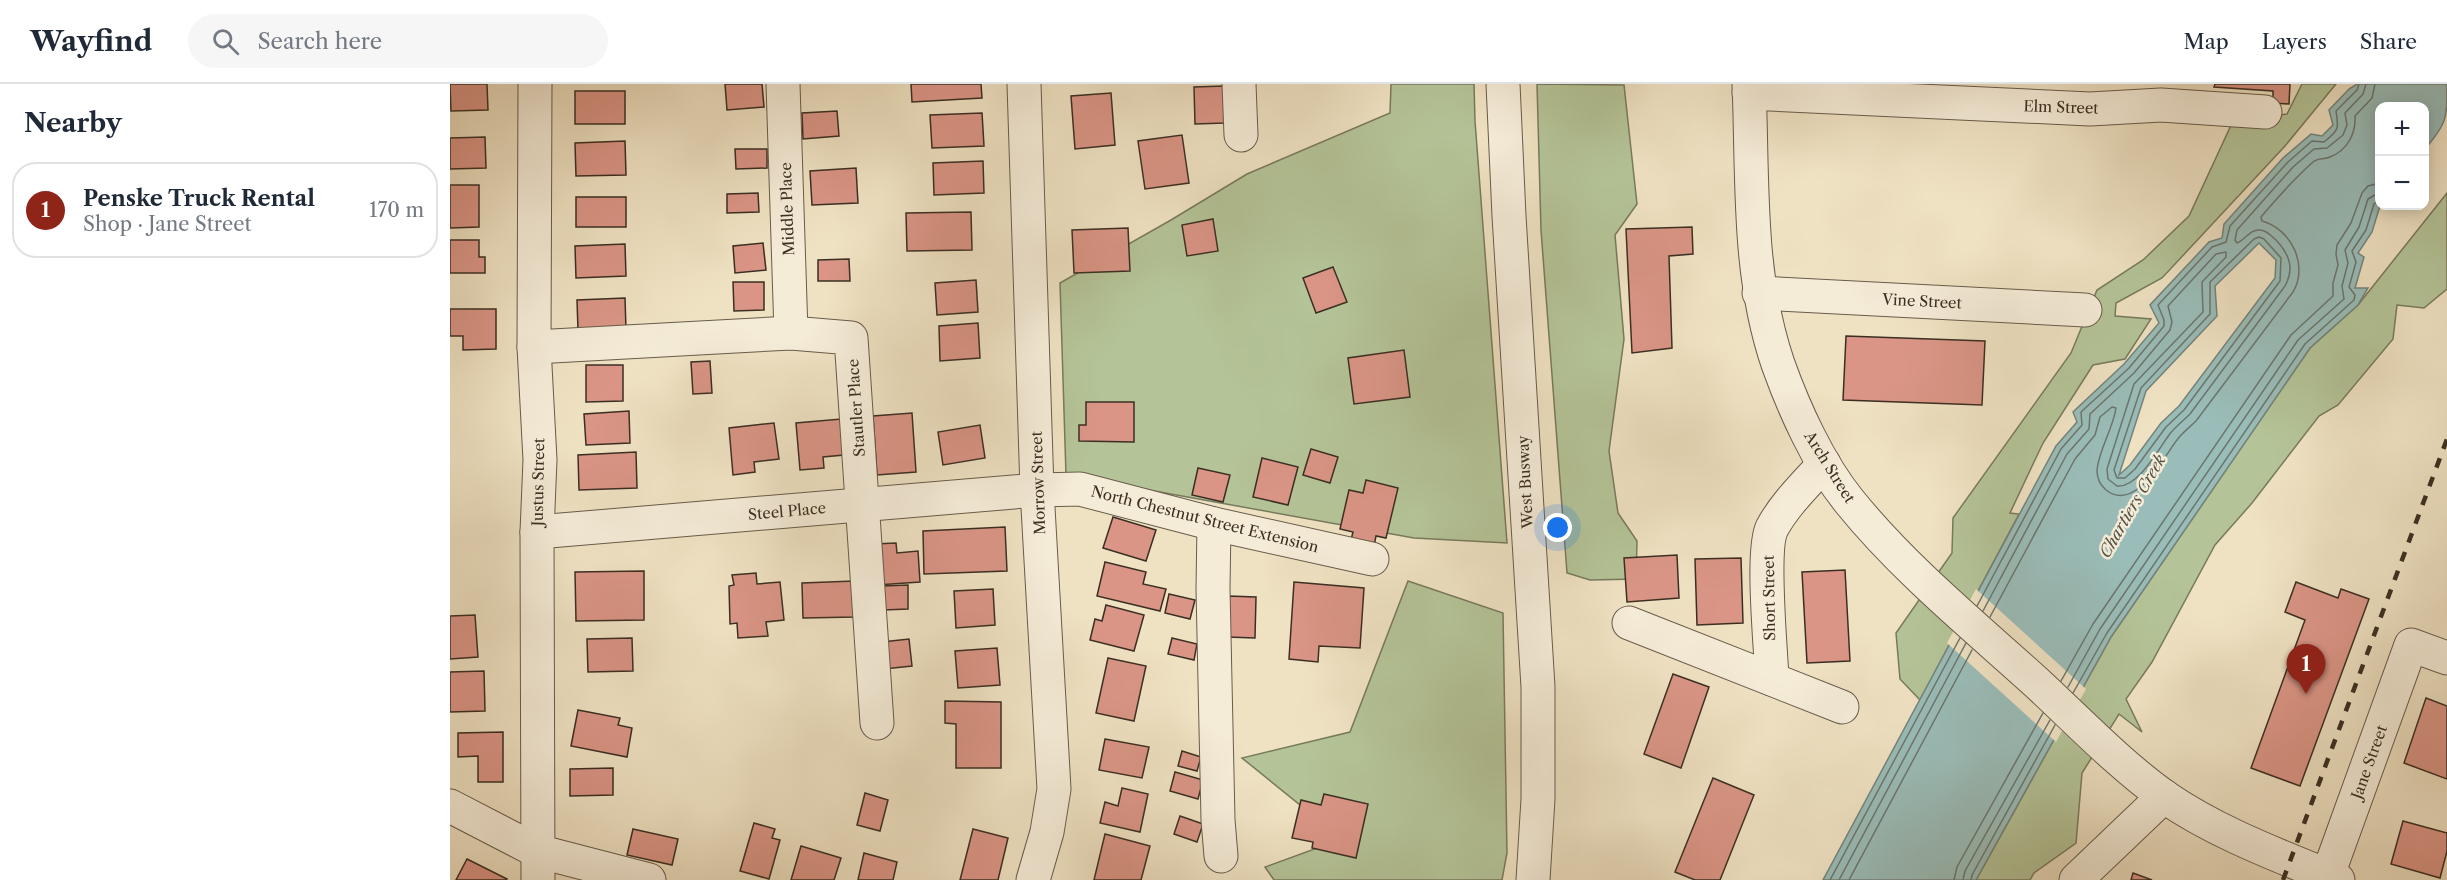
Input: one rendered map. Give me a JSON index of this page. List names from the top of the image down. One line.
{"streets":{"street":["Elm Street","Middle Place","Vine Street","Stautler Place","Arch Street","Justus Street","West Busway","Morrow Street","Steel Place","North Chestnut Street Extension","Short Street","Jane Street"]},"crossings":[["Elm Street","Arch Street"],["Middle Place","Stautler Place"],["Vine Street","Arch Street"],["Stautler Place","Justus Street"],["Stautler Place","Steel Place"],["Arch Street","Short Street"],["Arch Street","Jane Street"],["Justus Street","Steel Place"],["Morrow Street","Steel Place"],["Morrow Street","North Chestnut Street Extension"],["Steel Place","North Chestnut Street Extension"]],"water":["Chartiers Creek"],"page":{"header":"Wayfind","search":"Search here","nav":["Map","Layers","Share"],"heading":"Nearby","map_buttons":["+","−"],"list":[{"mark":"1","name":"Penske Truck Rental","note":"Shop · Jane Street","value":"170 m"}],"pins":"1"}}
